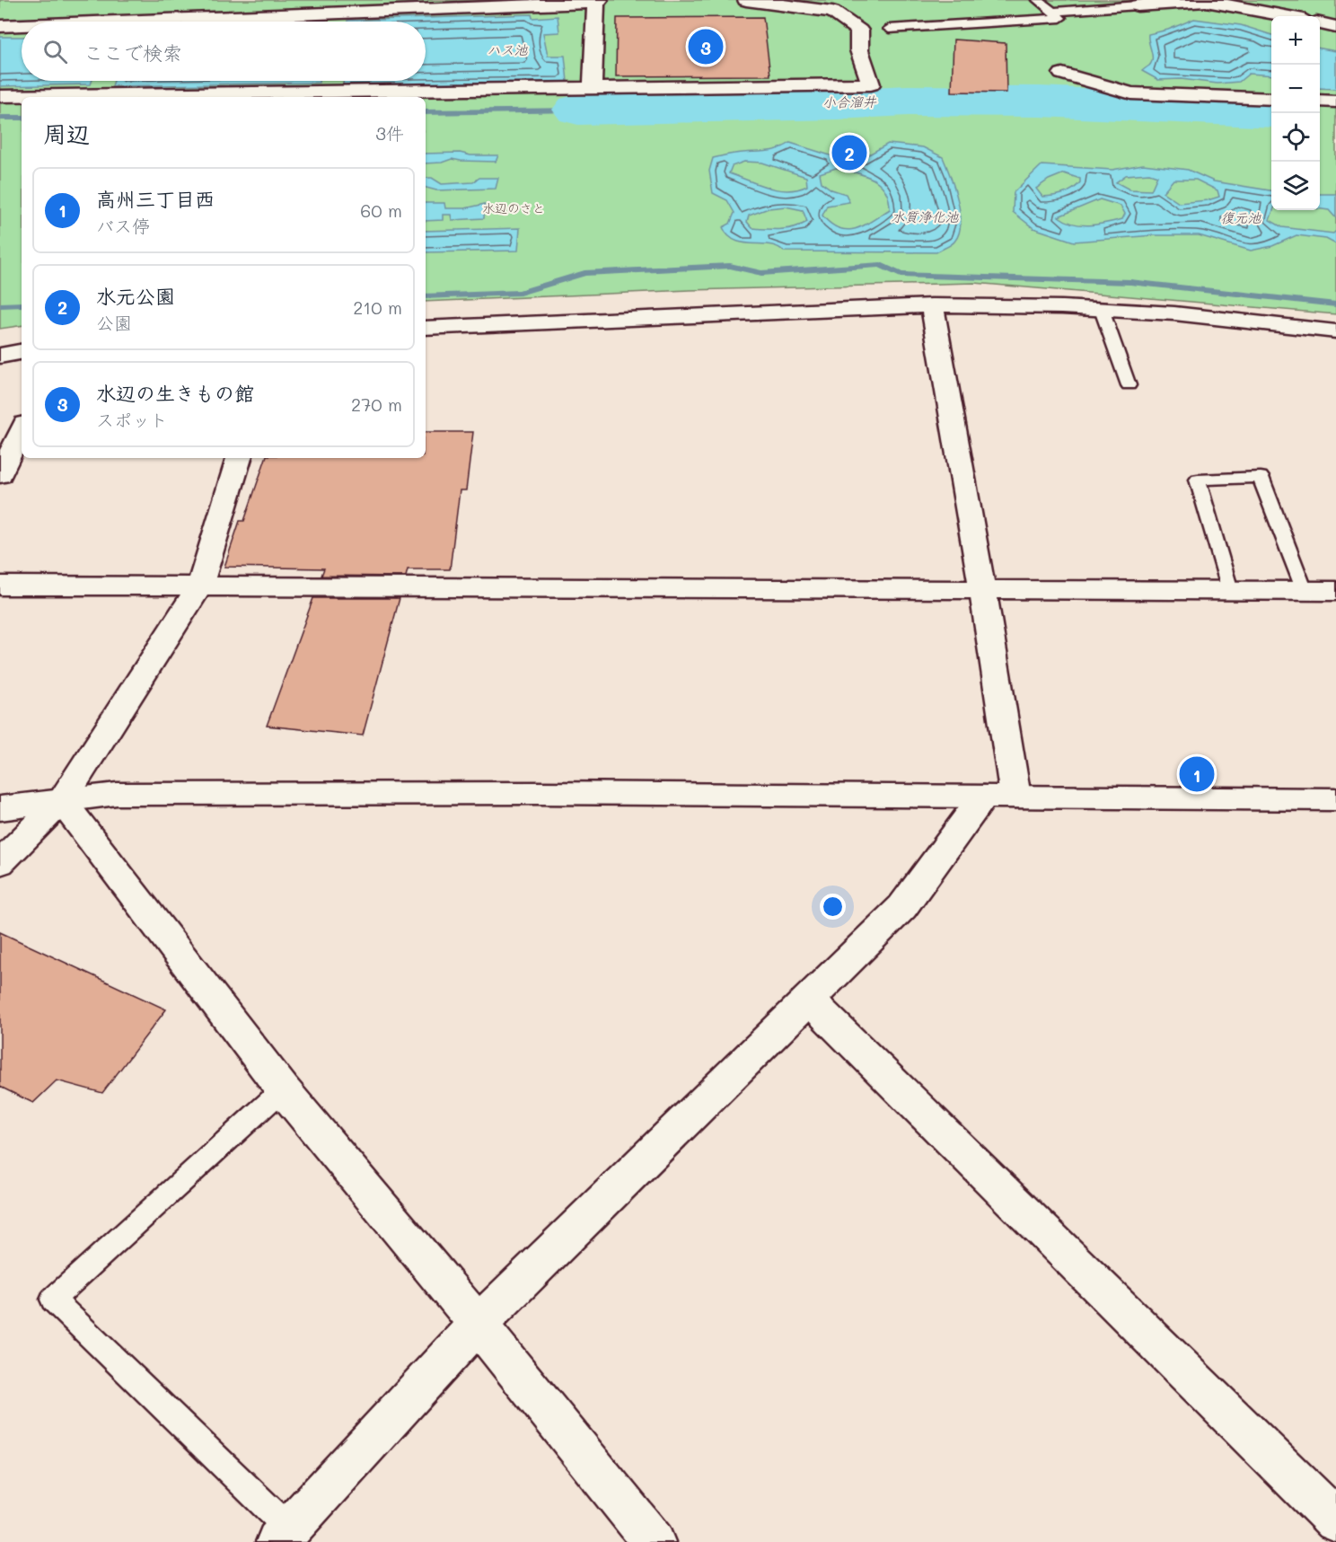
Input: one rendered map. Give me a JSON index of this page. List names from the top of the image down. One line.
{"water":["ハス池","小合溜井","水質浄化池","復元池"],"parks":["水辺のさと"],"page":{"map_buttons":["+","−"],"search":"ここで検索","pins":["3","2","1"],"heading":["周辺","3件"],"list":[{"mark":"1","name":"高州三丁目西","note":"バス停","value":"60 m"},{"mark":"2","name":"水元公園","note":"公園","value":"210 m"},{"mark":"3","name":"水辺の生きもの館","note":"スポット","value":"270 m"}]}}
